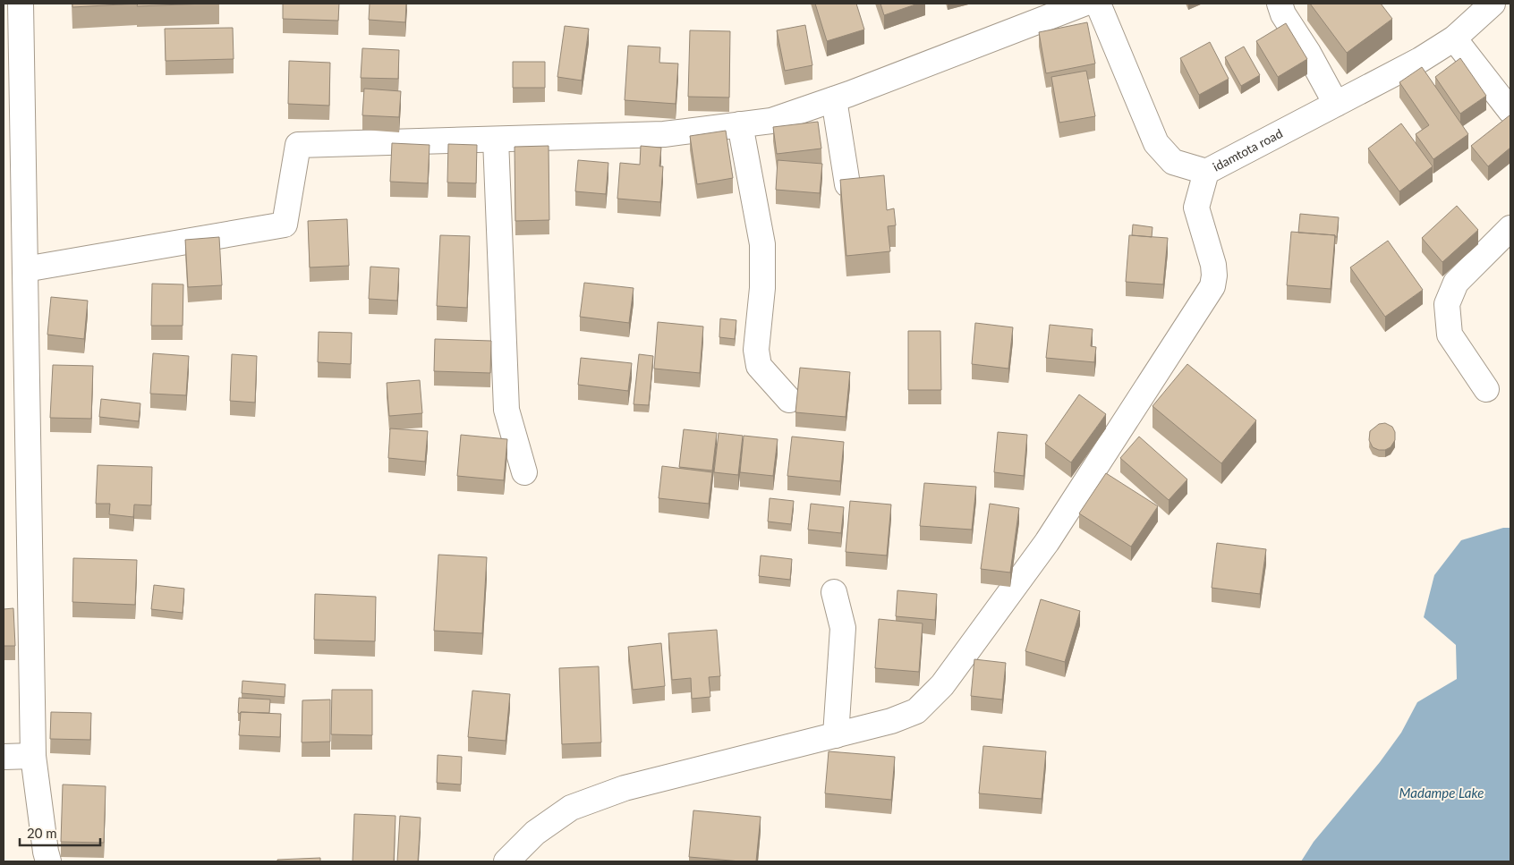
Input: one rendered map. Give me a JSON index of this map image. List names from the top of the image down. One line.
{"streets":{"street":["idamtota road"]},"water":["Madampe Lake"],"scale_bar":"20 m"}
